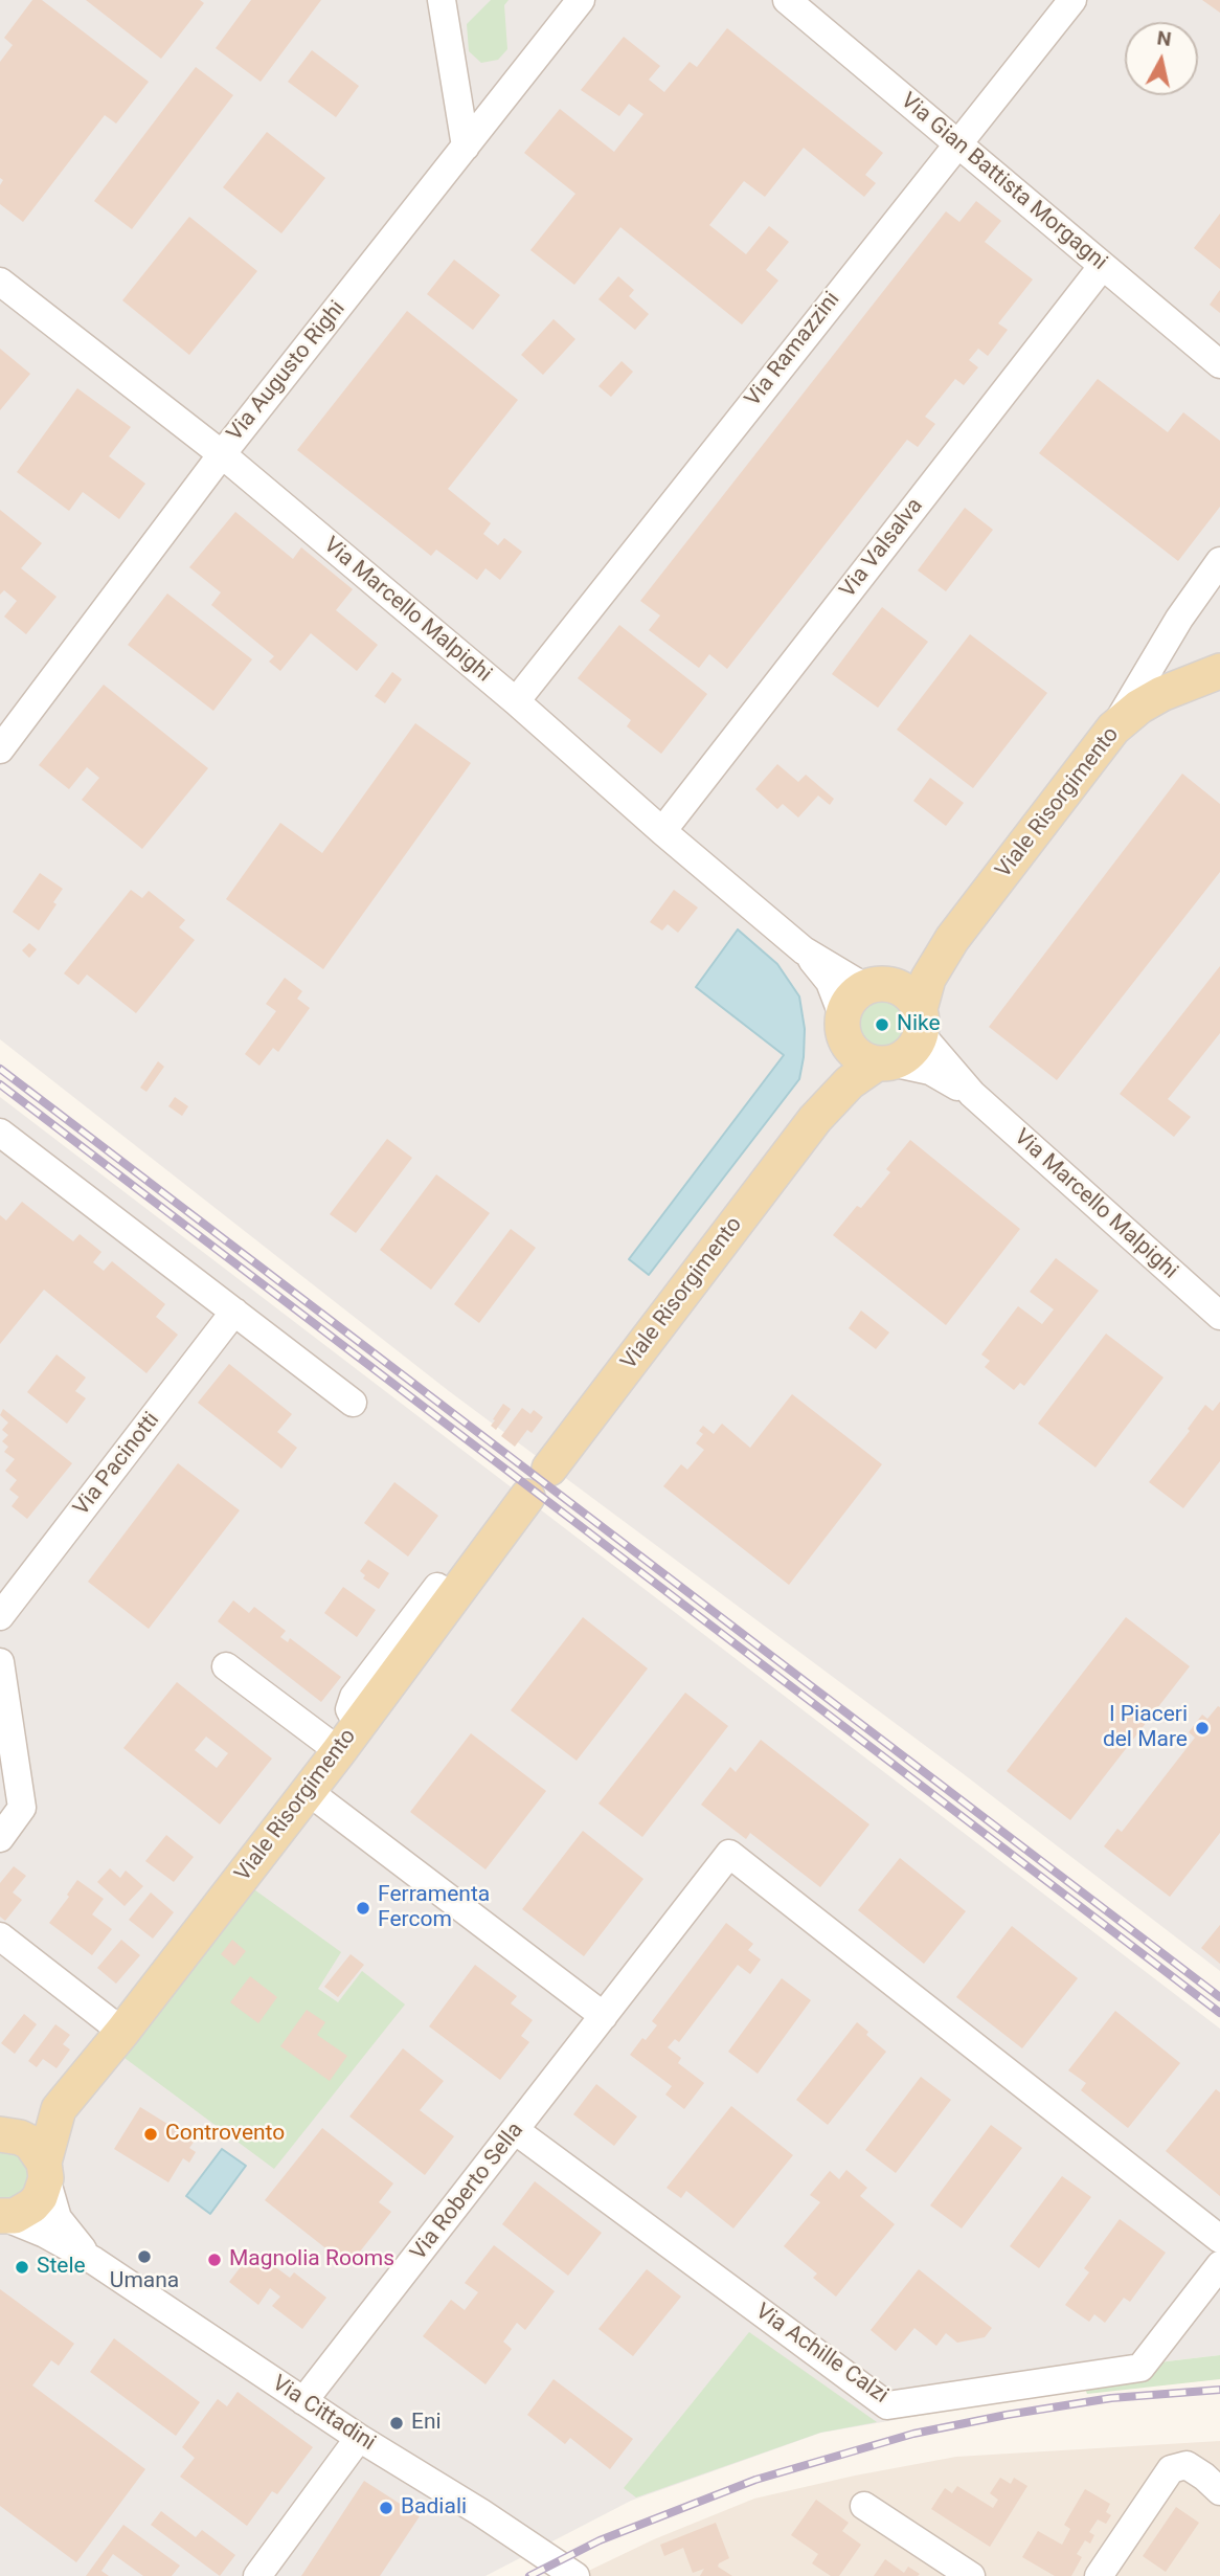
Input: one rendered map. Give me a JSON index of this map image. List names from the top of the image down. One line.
{"streets":{"main road":["Viale Risorgimento"],"street":["Via Gian Battista Morgagni","Via Ramazzini","Via Augusto Righi","Via Valsalva","Via Marcello Malpighi","Via Pacinotti","Via Roberto Sella","Via Achille Calzi","Via Cittadini"]},"crossings":[["Via Gian Battista Morgagni","Via Ramazzini"],["Via Gian Battista Morgagni","Via Valsalva"],["Via Ramazzini","Via Marcello Malpighi"],["Via Augusto Righi","Via Marcello Malpighi"],["Via Valsalva","Via Marcello Malpighi"],["Via Marcello Malpighi","Viale Risorgimento"],["Viale Risorgimento","Via Cittadini"],["Via Roberto Sella","Via Achille Calzi"],["Via Roberto Sella","Via Cittadini"]],"places":["Nike","I Piaceri del Mare","Ferramenta Fercom","Controvento","Umana","Magnolia Rooms","Stele","Eni","Badiali"],"north":"top"}
